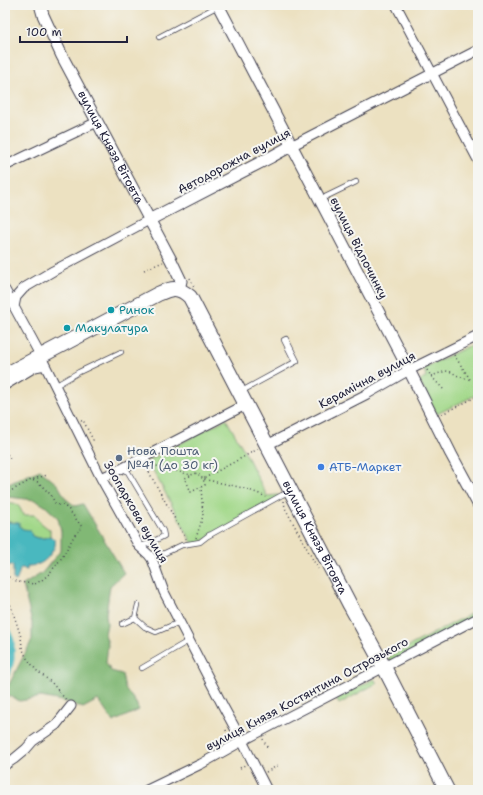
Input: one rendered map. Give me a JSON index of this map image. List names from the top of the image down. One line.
{"streets":{"main road":["вулиця Князя Вітовта"],"street":["Автодорожна вулиця","вулиця Відпочинку","Керамічна вулиця","Зоопаркова вулиця","вулиця Князя Костянтина Острозького"]},"crossings":[["вулиця Князя Вітовта","Автодорожна вулиця"],["вулиця Князя Вітовта","Керамічна вулиця"],["вулиця Князя Вітовта","вулиця Князя Костянтина Острозького"],["Автодорожна вулиця","вулиця Відпочинку"],["Автодорожна вулиця","Зоопаркова вулиця"],["вулиця Відпочинку","Керамічна вулиця"],["Зоопаркова вулиця","вулиця Князя Костянтина Острозького"]],"places":["Ринок","Макулатура","Нова Пошта №41 (до 30 кг)","АТБ-Маркет"],"scale_bar":"100 m"}
